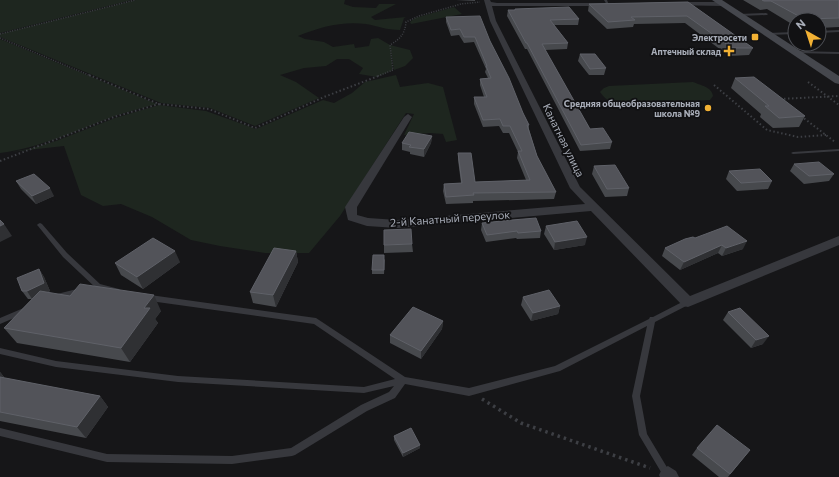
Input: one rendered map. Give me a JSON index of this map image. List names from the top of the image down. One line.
{"streets":{"street":["Канатная улица","2-й Канатный переулок"]},"crossings":[["Канатная улица","2-й Канатный переулок"]],"places":{"transit":["Электросети"],"health":["Аптечный склад"],"other":["Средняя общеобразовательная школа №9"]},"north":"top left"}
